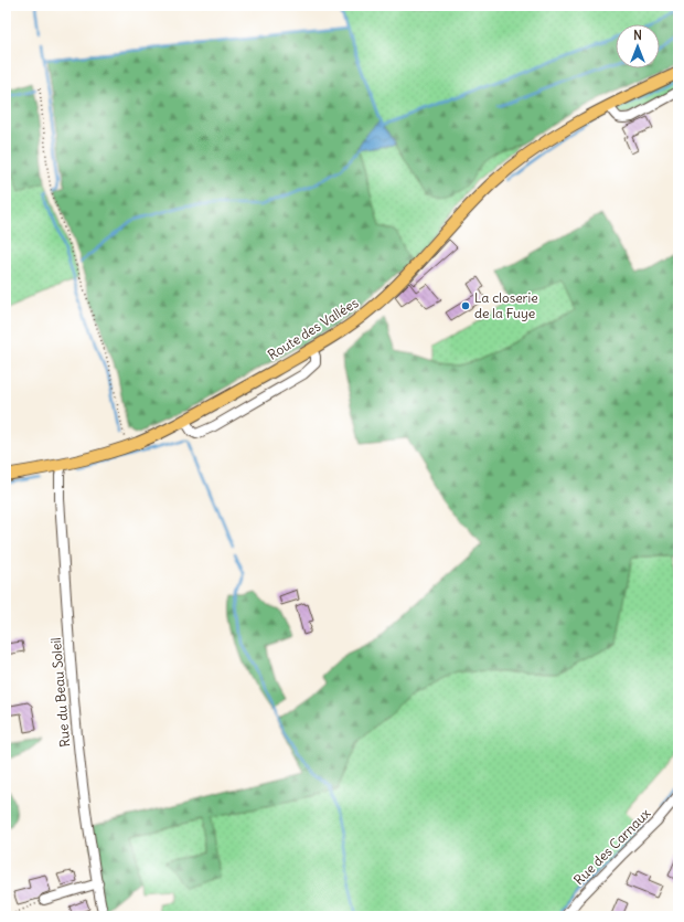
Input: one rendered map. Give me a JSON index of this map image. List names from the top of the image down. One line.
{"streets":{"main road":["Route des Vallées"],"street":["Rue du Beau Soleil","Rue des Carnaux"]},"crossings":[["Route des Vallées","Rue du Beau Soleil"]],"places":["La closerie de la Fuye"],"north":"top"}
